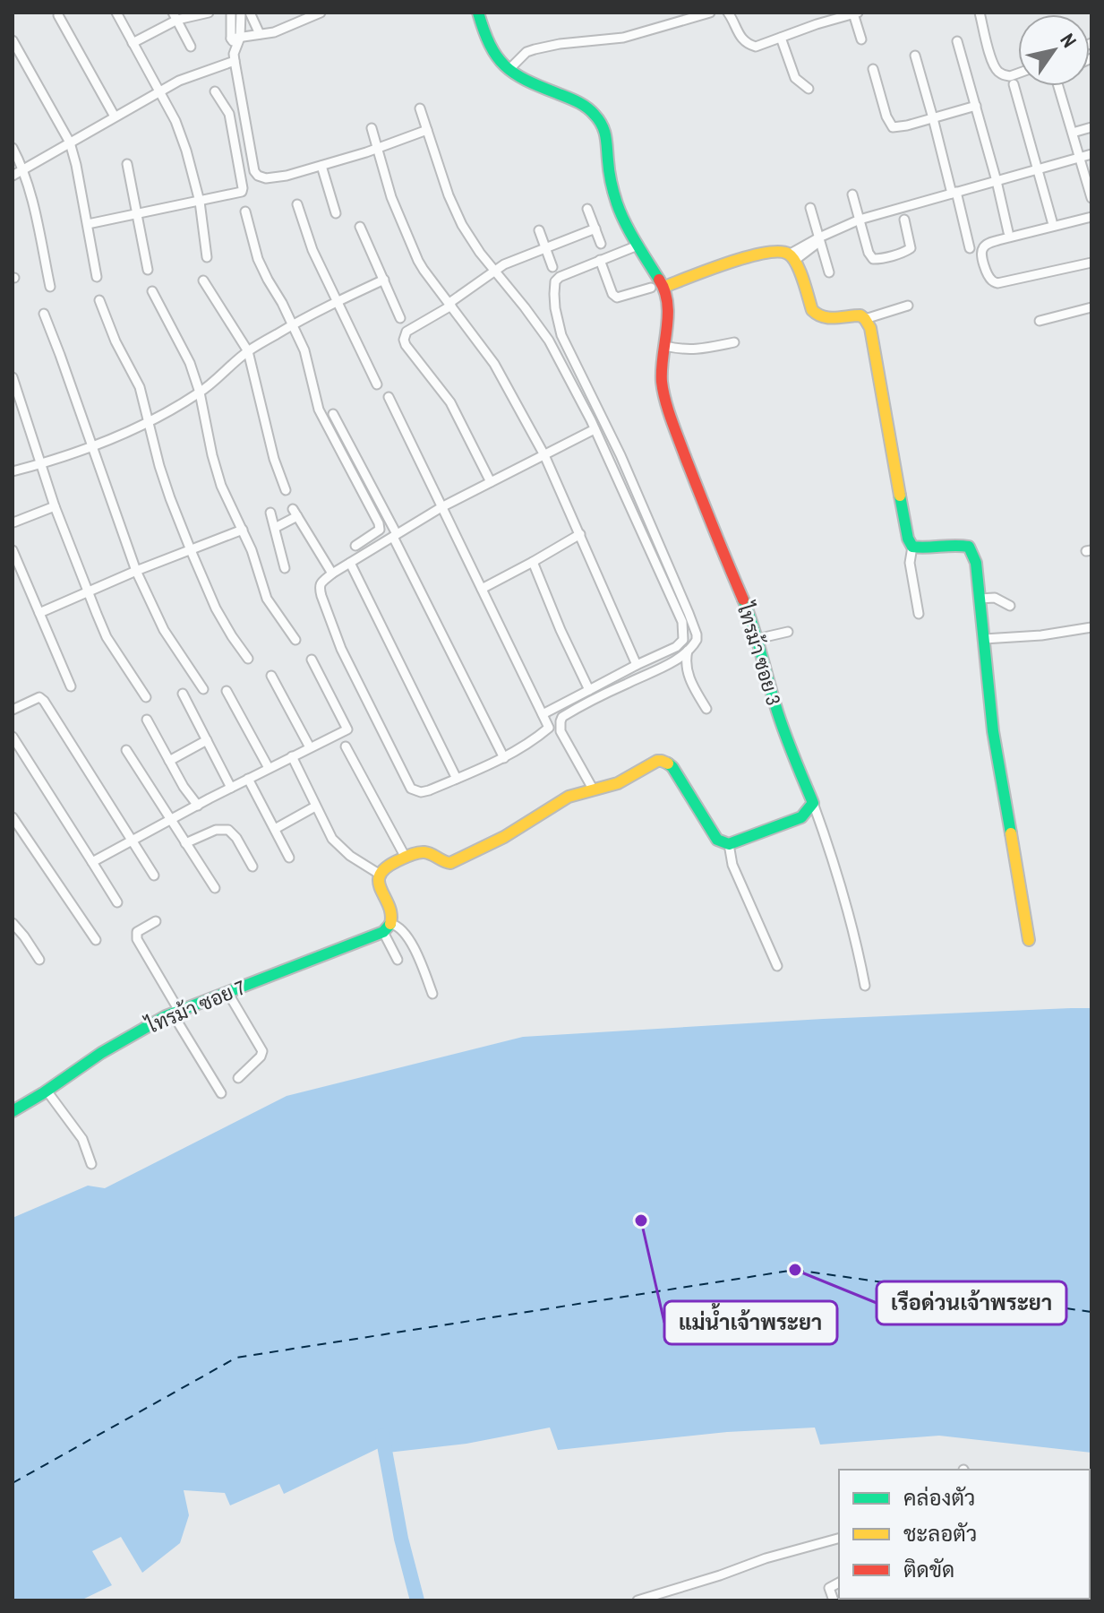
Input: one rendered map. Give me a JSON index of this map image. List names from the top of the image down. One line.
{"streets":{"street":["ไทรม้า ซอย 3","ไทรม้า ซอย 7"]},"places":["แม่น้ำเจ้าพระยา","เรือด่วนเจ้าพระยา"],"legend":["คล่องตัว","ชะลอตัว","ติดขัด"],"north":"top right"}
